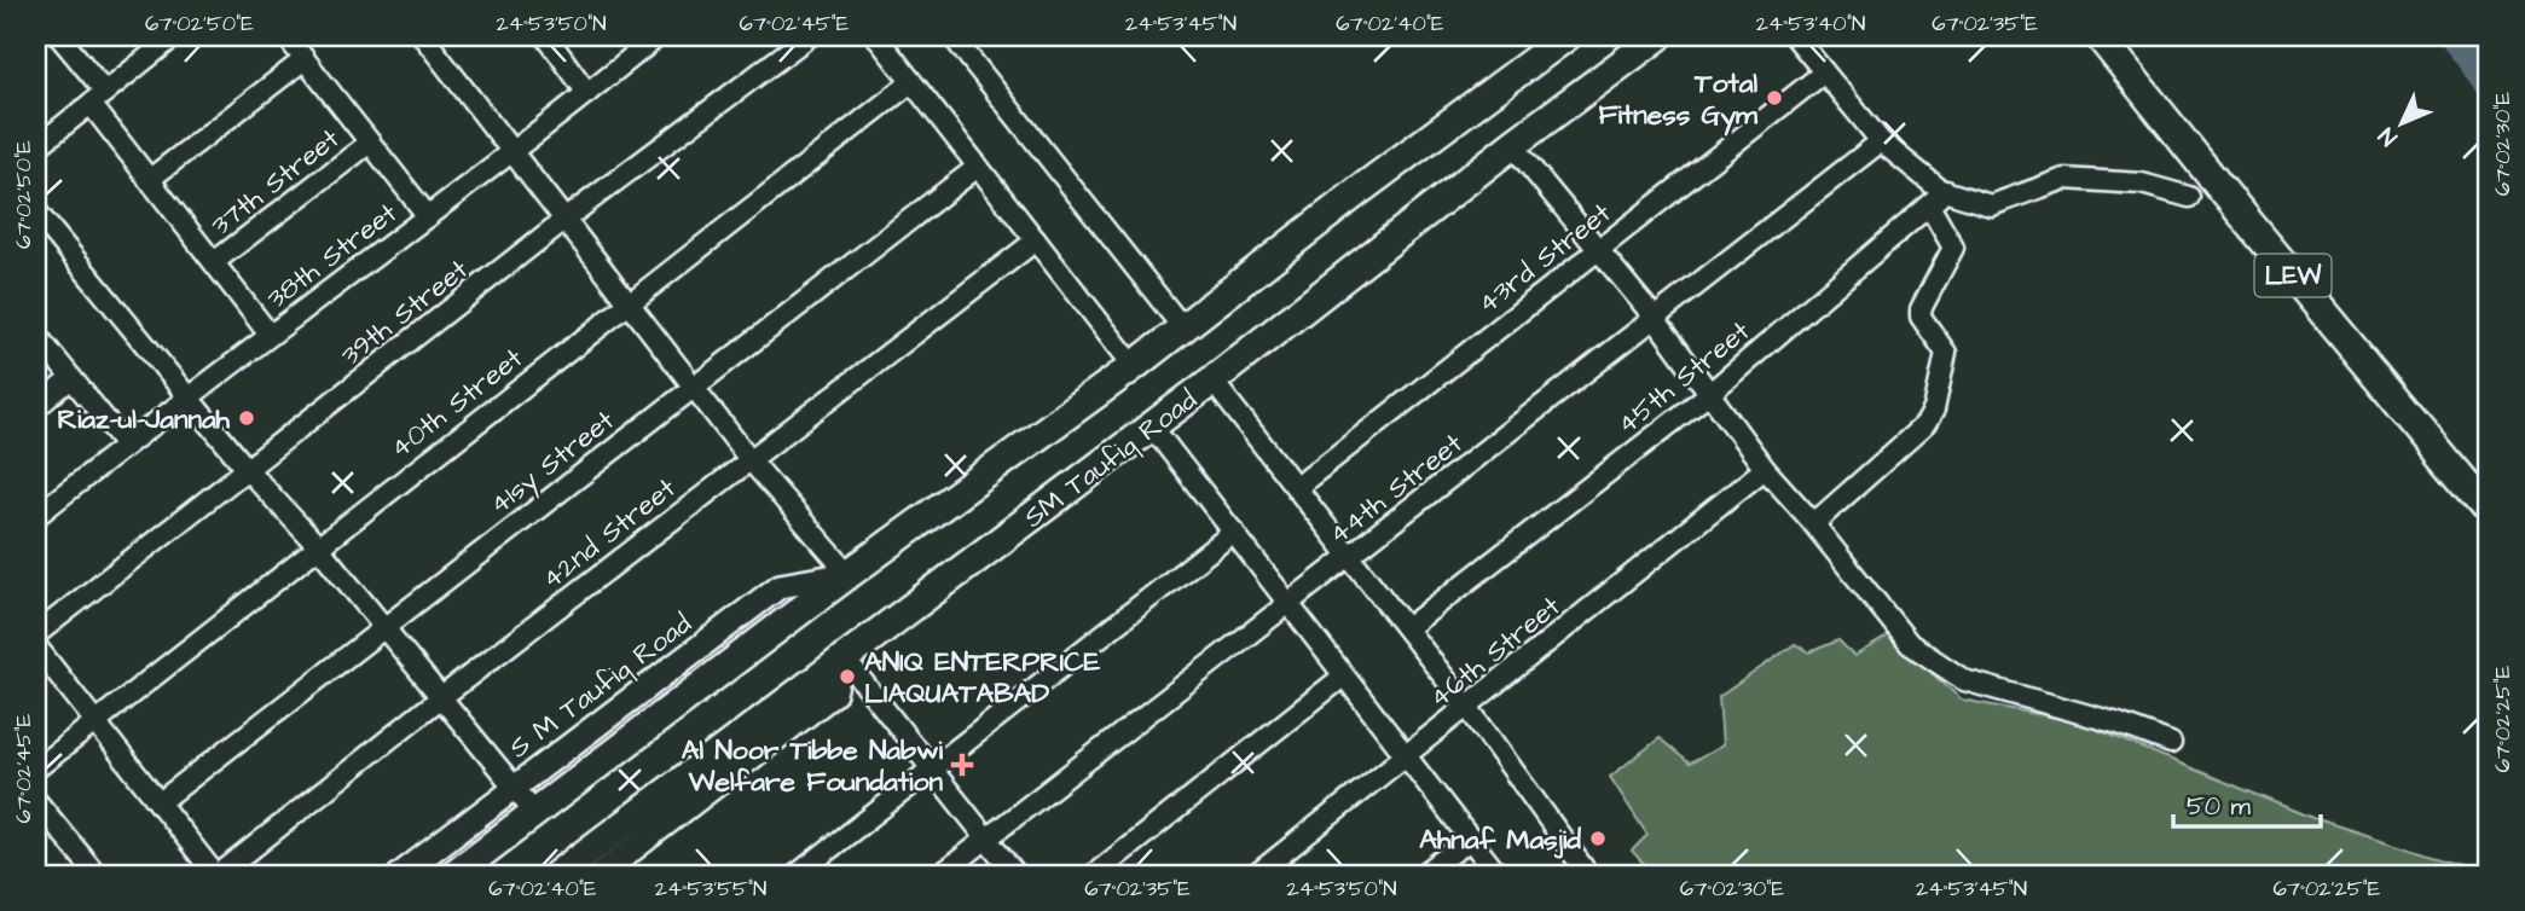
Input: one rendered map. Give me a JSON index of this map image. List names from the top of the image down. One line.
{"streets":{"highway":["LEW","SM Taufiq Road"],"main road":["S M Taufiq Road"],"street":["37th Street","38th Street","43rd Street","39th Street","45th Street","40th Street","41sy Street","44th Street","42nd Street","46th Street"]},"places":{"other":["Total Fitness Gym","Riaz-ul-Jannah","ANIQ ENTERPRICE LIAQUATABAD","Ahnaf Masjid"],"health":["Al Noor Tibbe Nabwi Welfare Foundation"]},"scale_bar":"50 m","north":"bottom left","coordinates":["67°02'50\"E","24°53'50\"N","67°02'45\"E","24°53'45\"N","67°02'40\"E","24°53'40\"N","67°02'35\"E","67°02'30\"E","67°02'25\"E","24°53'55\"N"]}
